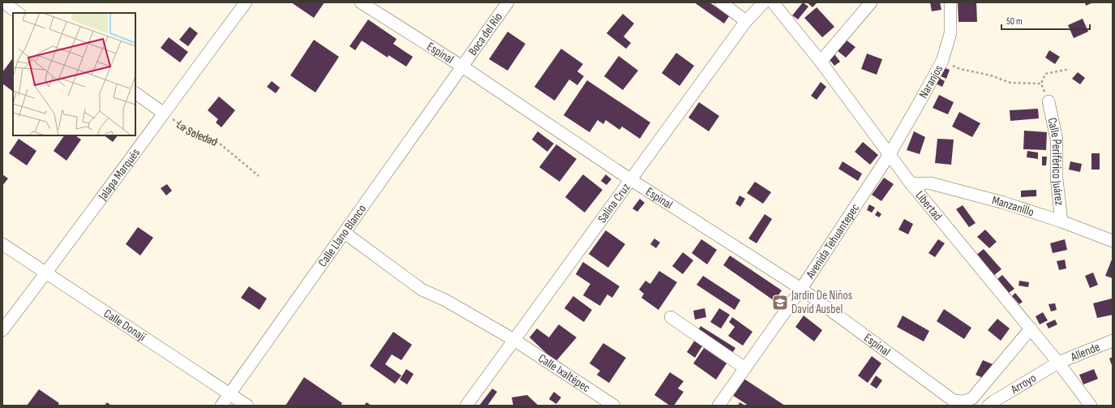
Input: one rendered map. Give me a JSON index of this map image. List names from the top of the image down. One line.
{"streets":{"street":["Boca del Río","Espinal","Naranjos","La Soledad","Calle Periférico Juárez","Jalapa Marqués","Salina Cruz","Libertad","Manzanillo","Calle Llano Blanco","Avenida Tehuantepec","Calle Donají","Allende","Calle Ixaltépec","Arroyo"]},"crossings":[["Boca del Río","Espinal"],["Boca del Río","Calle Llano Blanco"],["Espinal","Salina Cruz"],["Espinal","Libertad"],["Espinal","Calle Llano Blanco"],["Espinal","Avenida Tehuantepec"],["Naranjos","Libertad"],["Naranjos","Avenida Tehuantepec"],["La Soledad","Jalapa Marqués"],["Calle Periférico Juárez","Manzanillo"],["Jalapa Marqués","Calle Donají"],["Salina Cruz","Calle Ixaltépec"],["Libertad","Manzanillo"],["Libertad","Avenida Tehuantepec"],["Libertad","Allende"],["Libertad","Arroyo"],["Calle Llano Blanco","Calle Donají"],["Calle Llano Blanco","Calle Ixaltépec"],["Allende","Arroyo"]],"places":{"school or university":["Jardin De Niños David Ausbel"]},"scale_bar":"50 m"}
